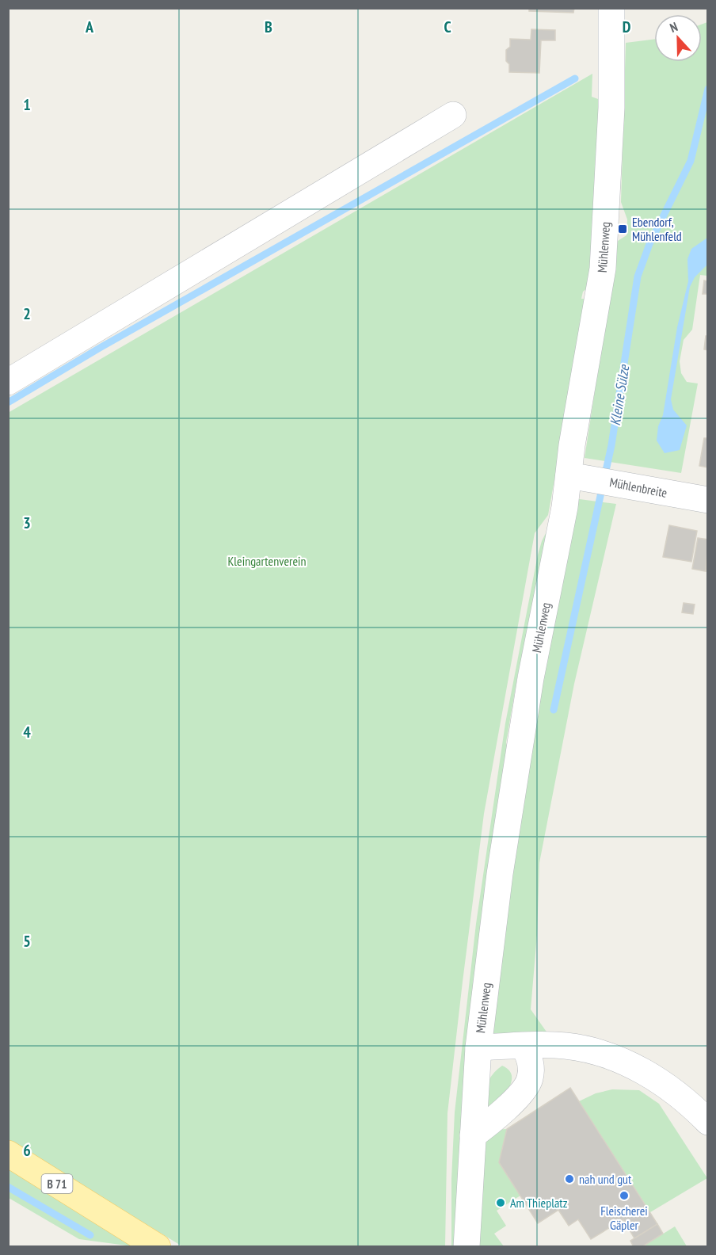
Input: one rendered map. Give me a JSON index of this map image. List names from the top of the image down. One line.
{"streets":{"main road":["B 71"],"street":["Mühlenweg","Mühlenbreite"]},"crossings":[["Mühlenweg","Mühlenbreite"]],"water":["Kleine Sülze"],"parks":["Kleingartenverein"],"places":{"transit":["Ebendorf, Mühlenfeld"],"other":["nah und gut","Fleischerei Gäpler","Am Thieplatz"]},"north":"top","grid":{"columns":["A","B","C","D"],"rows":["1","2","3","4","5","6"]}}
